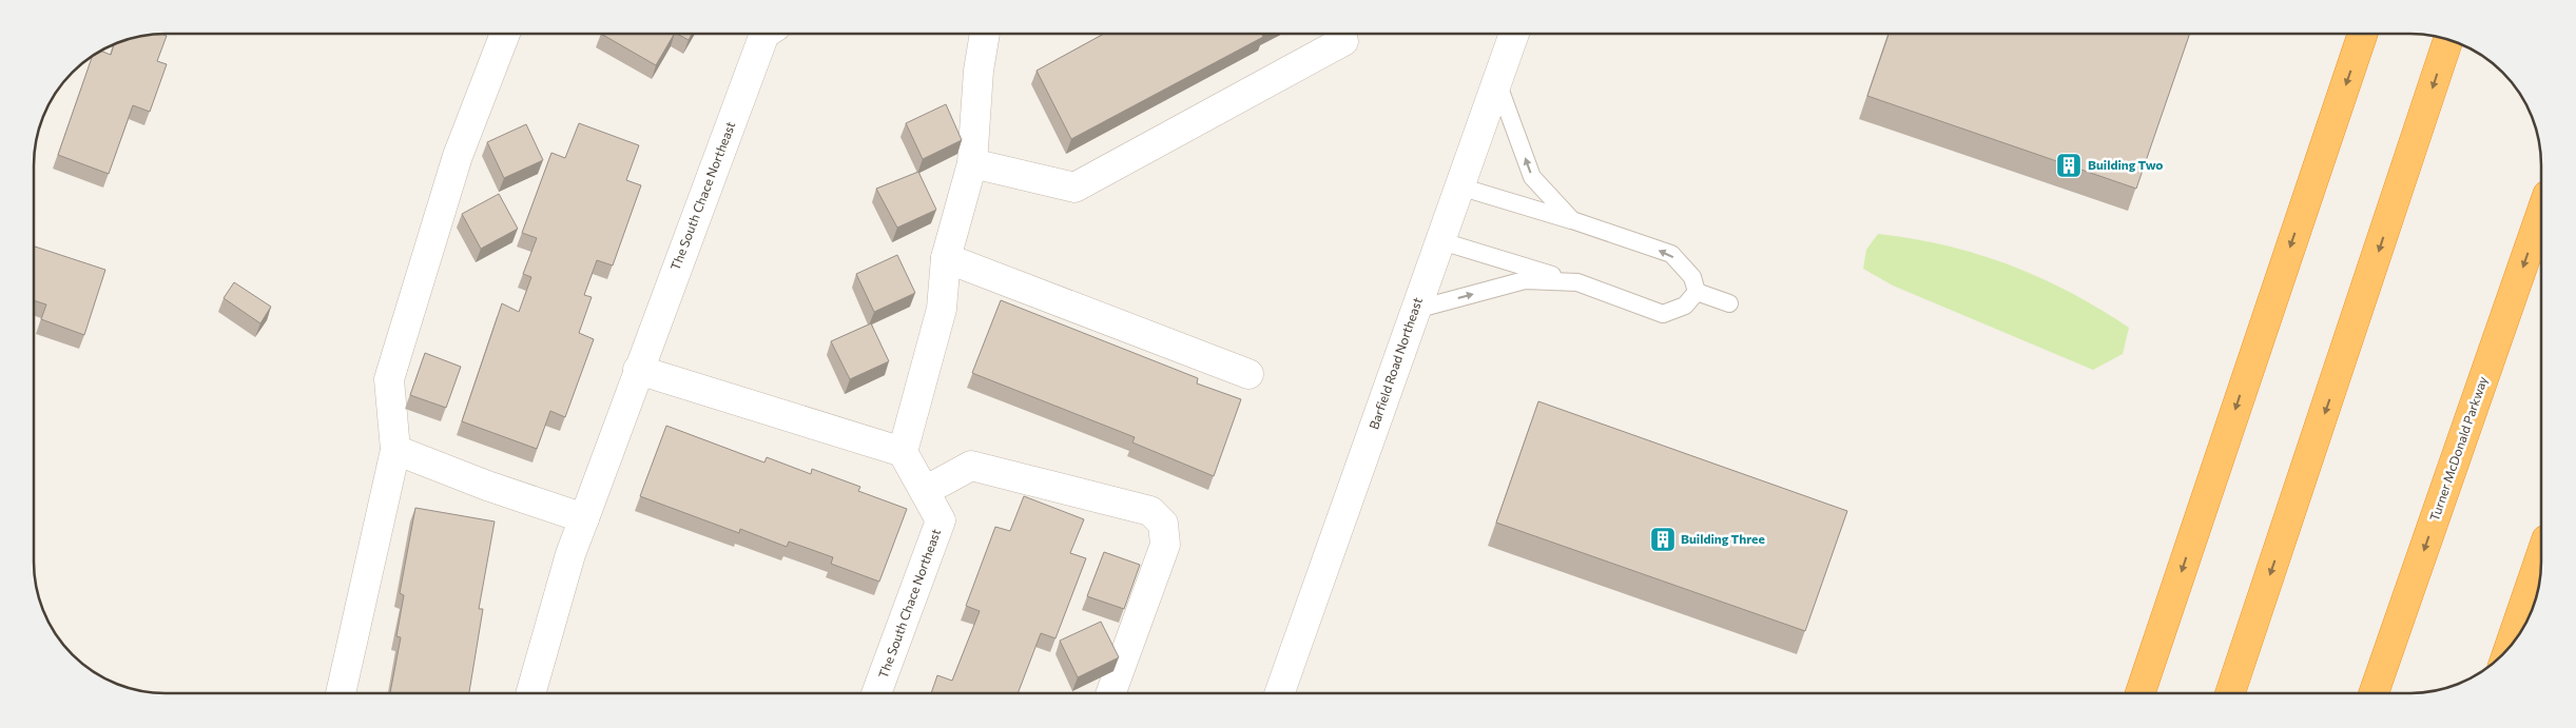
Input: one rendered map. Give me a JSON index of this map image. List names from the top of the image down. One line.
{"streets":{"highway":["Turner McDonald Parkway"],"street":["The South Chace Northeast","Barfield Road Northeast"]},"places":{"building":["Building Two","Building Three"]}}
